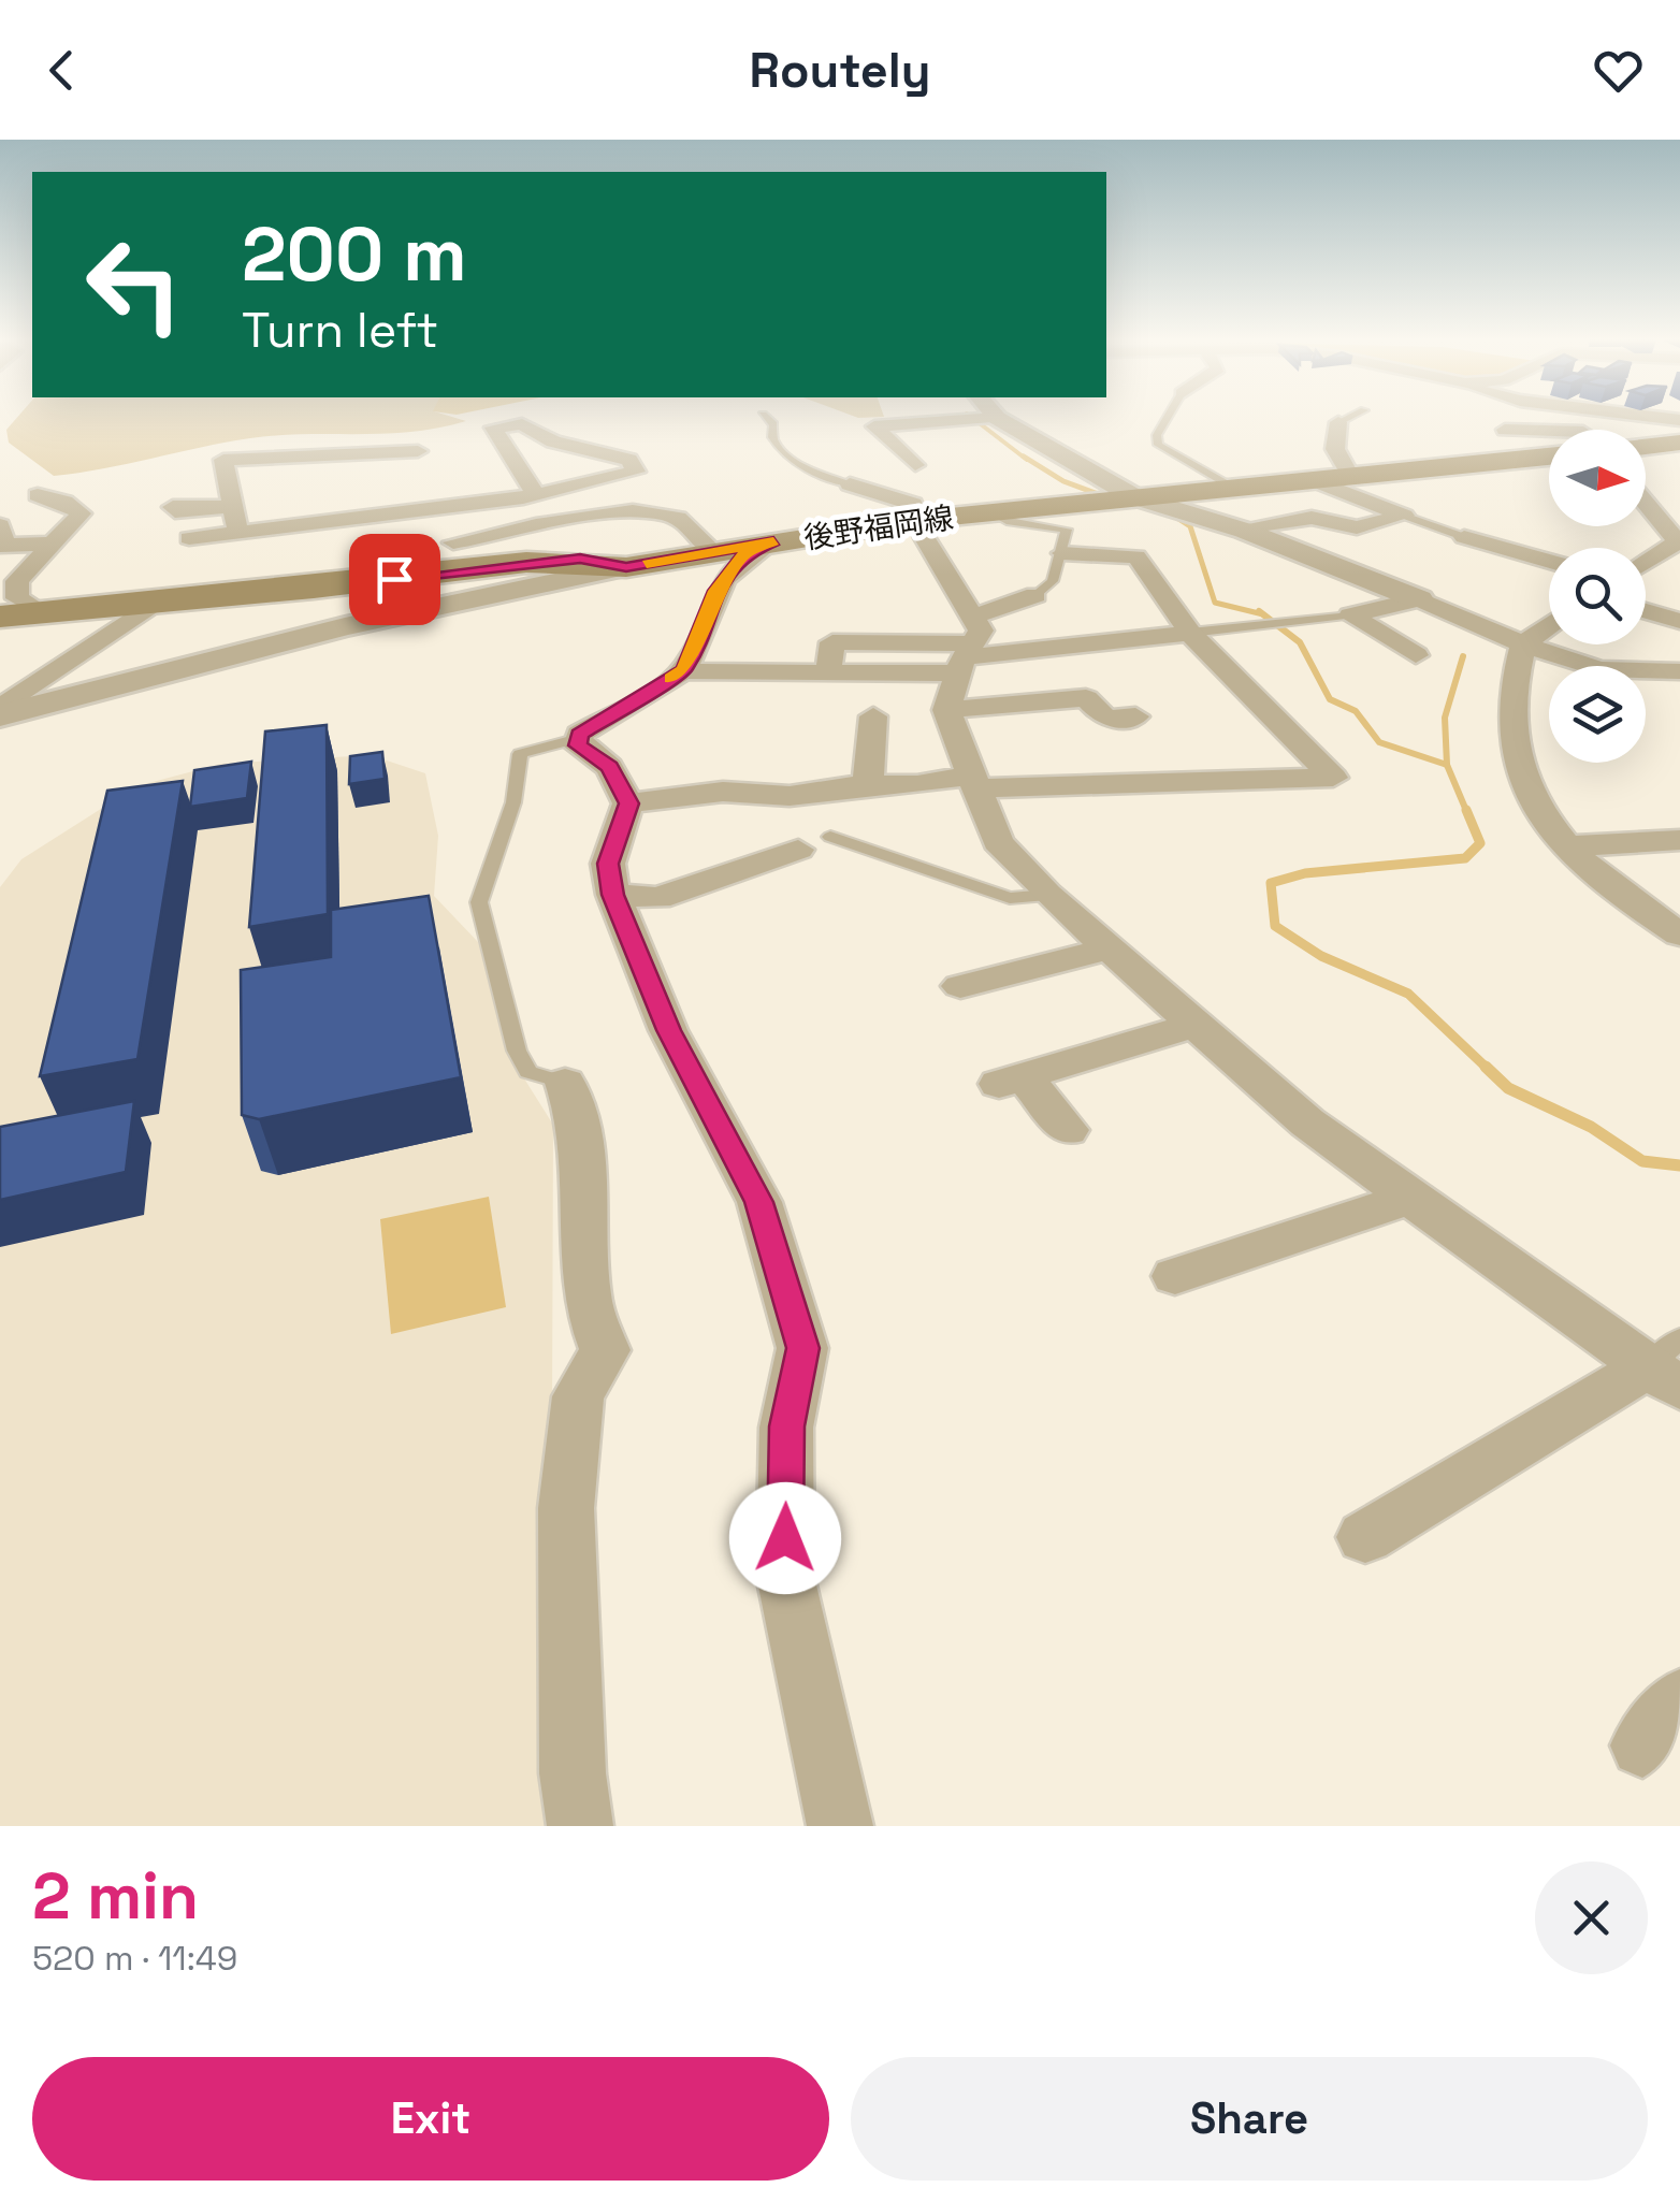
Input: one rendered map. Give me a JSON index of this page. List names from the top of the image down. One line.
{"streets":{"main road":["後野福岡線"]},"north":"right","page":{"header":"Routely","turn":["200 m","Turn left"],"heading":["2 min","520 m · 11:49"],"buttons":["Exit","Share"]}}
